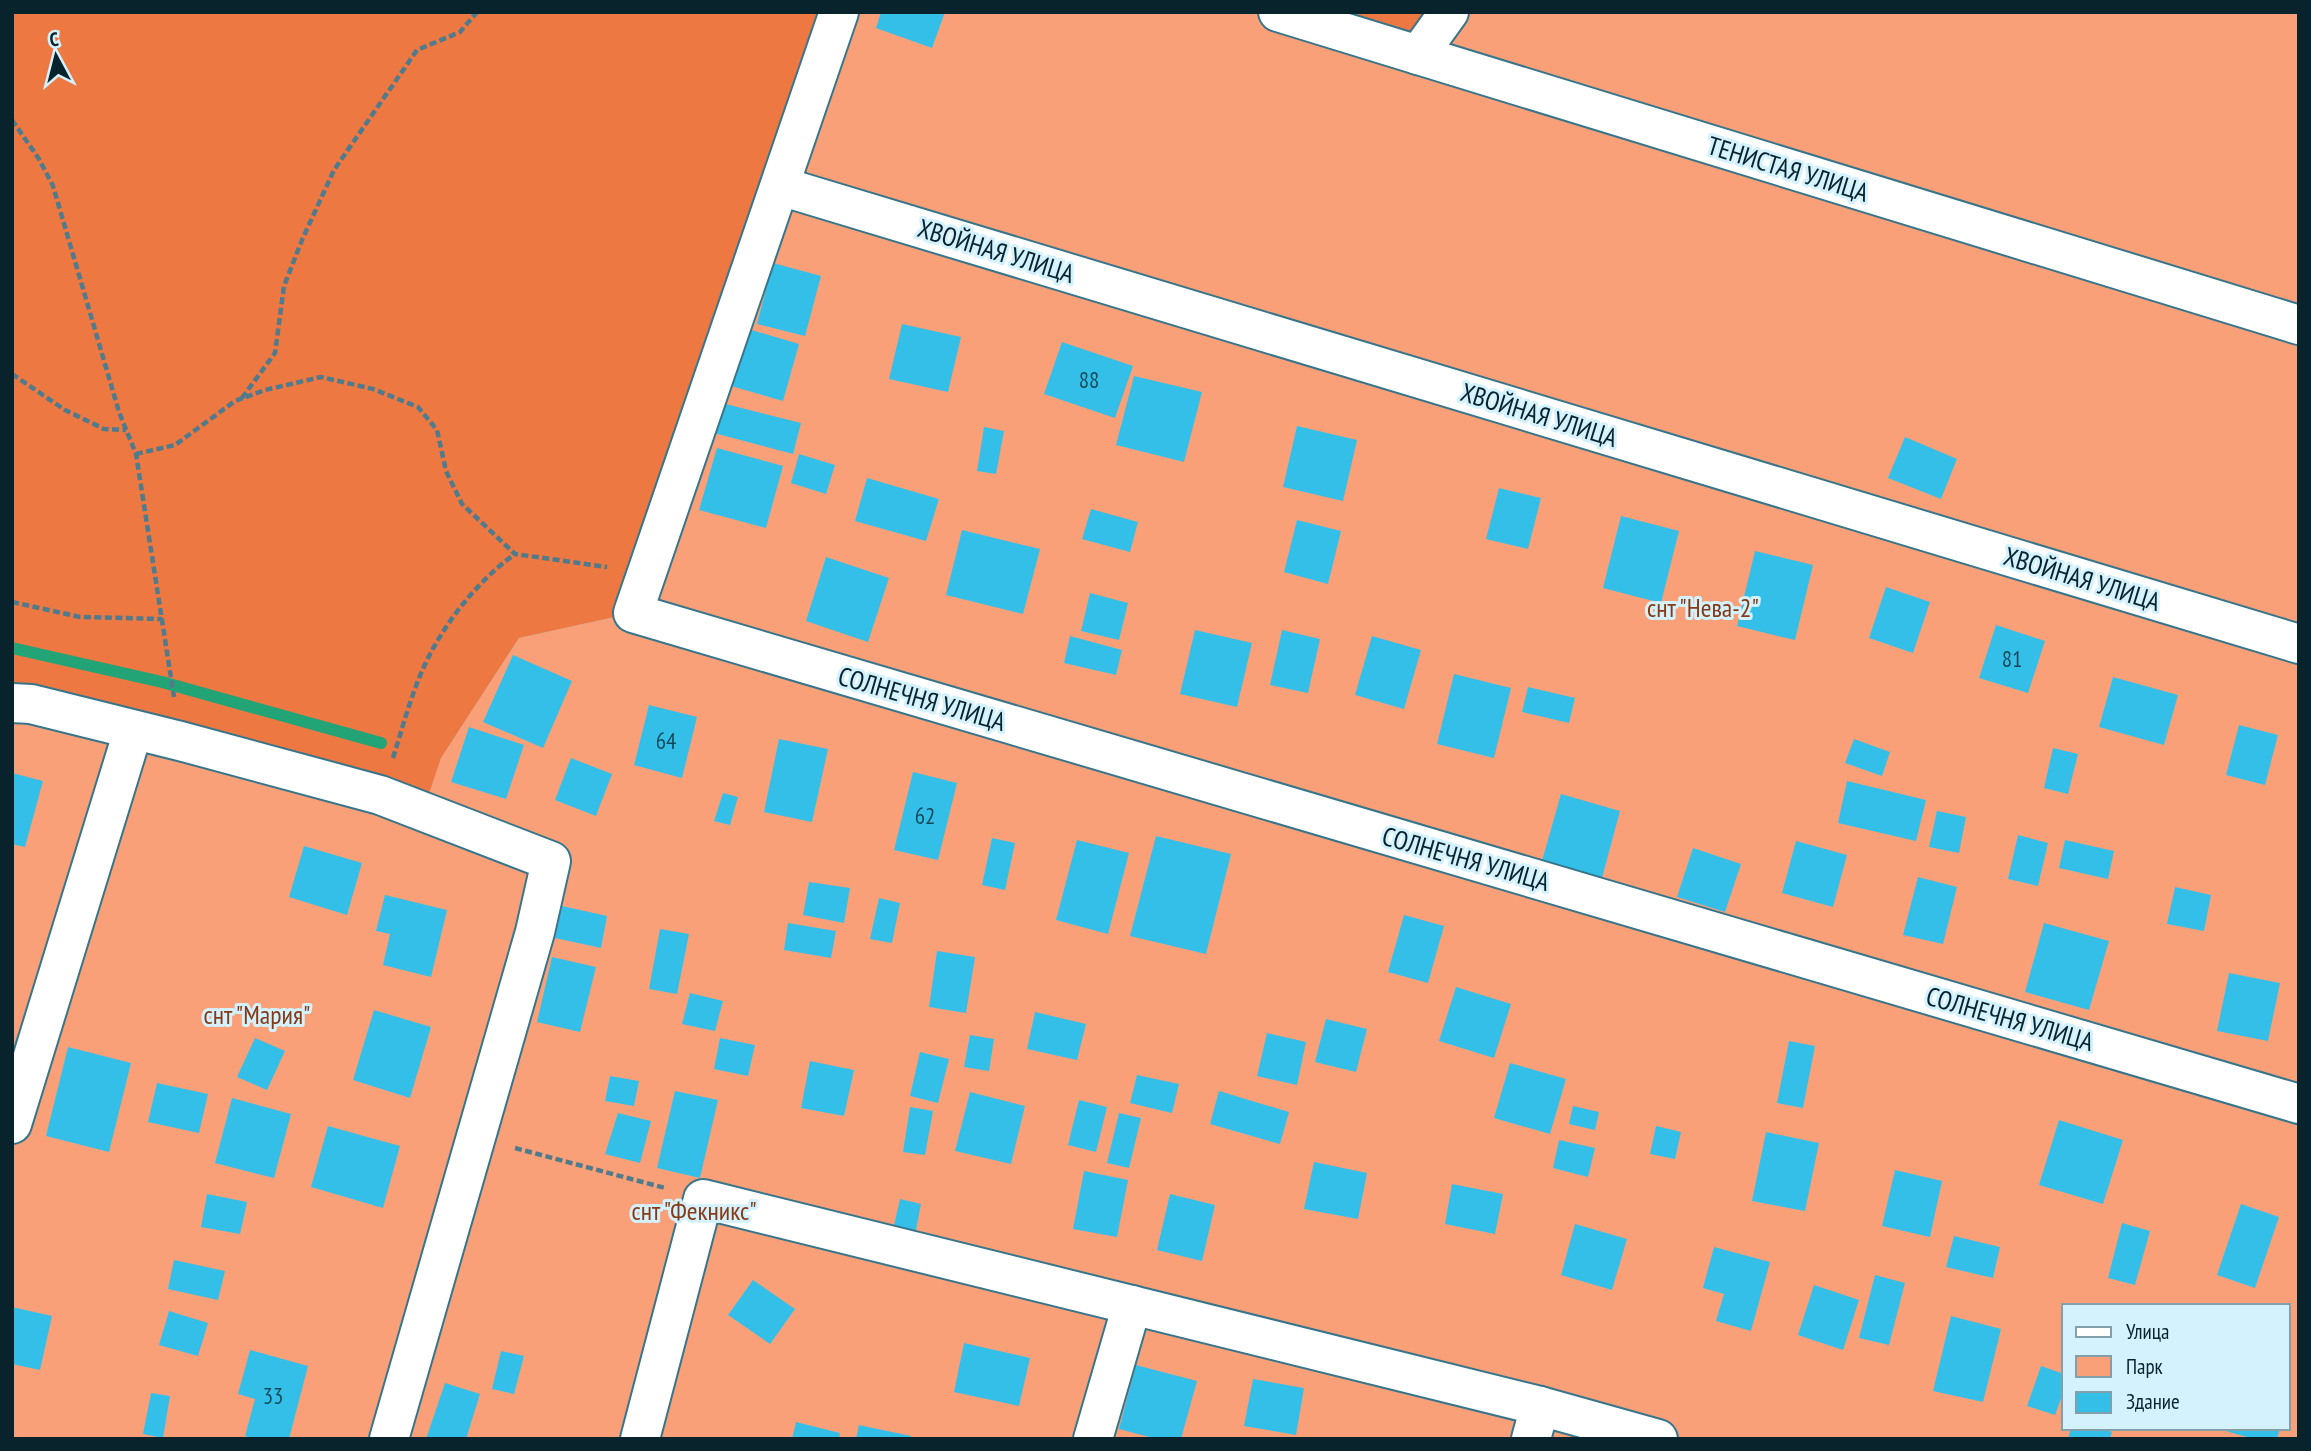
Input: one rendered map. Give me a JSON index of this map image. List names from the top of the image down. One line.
{"streets":{"street":["ТЕНИСТАЯ УЛИЦА","ХВОЙНАЯ УЛИЦА","СОЛНЕЧНЯ УЛИЦА"]},"parks":["снт \"Нева-2\"","снт \"Мария\"","снт \"Фекникс\""],"house_numbers":["88","81","64","62","33"],"legend":["Улица","Парк","Здание"],"north":"top"}
